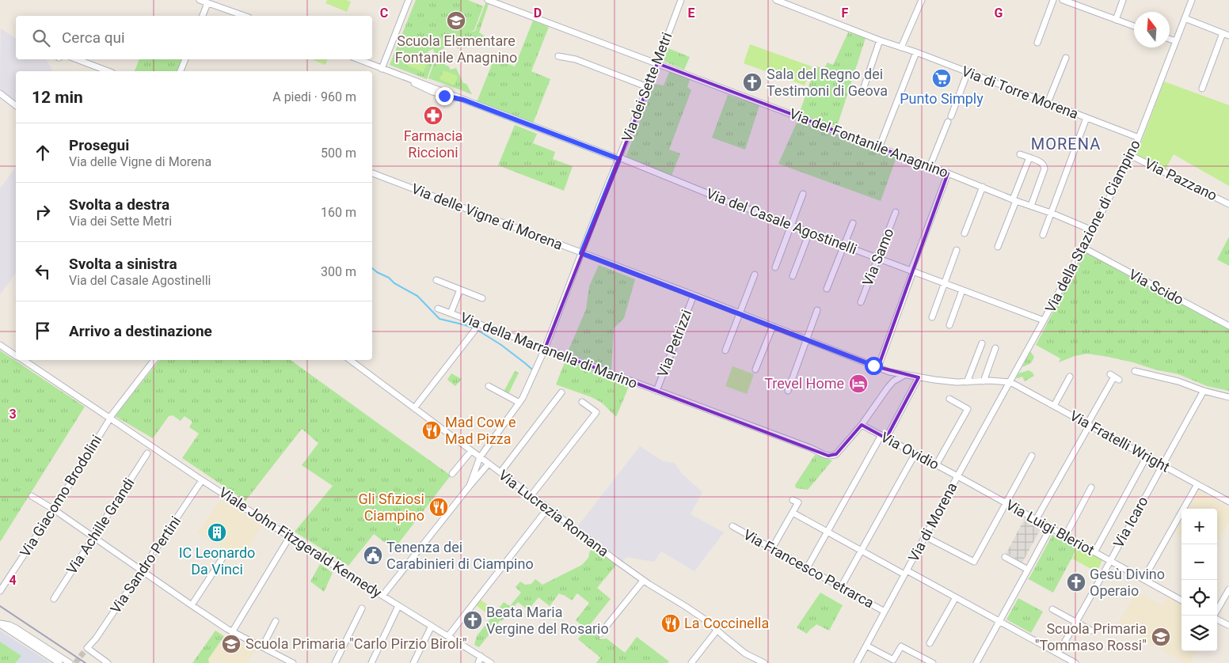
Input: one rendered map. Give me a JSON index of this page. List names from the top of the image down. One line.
{"streets":{"street":["Via dei Sette Metri","Via di Torre Morena","Via del Fontanile Anagnino","Via Pazzano","Via delle Vigne di Morena","Via del Casale Agostinelli","Via della Stazione di Ciampino","Via Samo","Via Scido","Via Petrizzi","Via della Marranella di Marino","Via Fratelli Wright","Via Ovidio","Via Giacomo Brodolini","Via Lucrezia Romana","Via di Morena","Via Icaro","Via Achille Grandi","Via Luigi Bleriot","Viale John Fitzgerald Kennedy","Via Sandro Pertini","Via Francesco Petrarca"]},"crossings":[["Via dei Sette Metri","Via del Fontanile Anagnino"],["Via dei Sette Metri","Via delle Vigne di Morena"],["Via dei Sette Metri","Via del Casale Agostinelli"],["Via dei Sette Metri","Via della Marranella di Marino"],["Via dei Sette Metri","Via Lucrezia Romana"],["Via di Torre Morena","Via della Stazione di Ciampino"],["Via del Fontanile Anagnino","Via della Stazione di Ciampino"],["Via Pazzano","Via della Stazione di Ciampino"],["Via delle Vigne di Morena","Via della Stazione di Ciampino"],["Via delle Vigne di Morena","Via Petrizzi"],["Via delle Vigne di Morena","Via della Marranella di Marino"],["Via delle Vigne di Morena","Via Fratelli Wright"],["Via delle Vigne di Morena","Via di Morena"],["Via del Casale Agostinelli","Via della Stazione di Ciampino"],["Via del Casale Agostinelli","Via Samo"],["Via della Stazione di Ciampino","Via Scido"],["Via della Stazione di Ciampino","Via Fratelli Wright"],["Via della Stazione di Ciampino","Via di Morena"],["Via Petrizzi","Via della Marranella di Marino"],["Via della Marranella di Marino","Via Ovidio"],["Via Fratelli Wright","Via di Morena"],["Via Fratelli Wright","Via Icaro"],["Via Ovidio","Via di Morena"],["Via Ovidio","Via Luigi Bleriot"],["Via Giacomo Brodolini","Viale John Fitzgerald Kennedy"],["Via di Morena","Via Luigi Bleriot"],["Via di Morena","Via Francesco Petrarca"],["Via Icaro","Via Luigi Bleriot"],["Viale John Fitzgerald Kennedy","Via Sandro Pertini"]],"districts":["MORENA"],"places":{"school or university":["Scuola Elementare Fontanile Anagnino","Scuola Primaria \"Tommaso Rossi\"","Scuola Primaria \"Carlo Pirzio Biroli\""],"supermarket":["Punto Simply"],"church":["Sala del Regno dei Testimoni di Geova","Gesù Divino Operaio","Beata Maria Vergine del Rosario"],"pharmacy":["Farmacia Riccioni"],"hotel":["Trevel Home"],"restaurant":["Mad Cow e Mad Pizza","Gli Sfiziosi Ciampino","La Coccinella"],"building":["IC Leonardo Da Vinci"],"public building":["Tenenza dei Carabinieri di Ciampino"]},"north":"top","page":{"search":"Cerca qui","heading":["12 min","A piedi · 960 m"],"list":[["Prosegui","Via delle Vigne di Morena","500 m"],["Svolta a destra","Via dei Sette Metri","160 m"],["Svolta a sinistra","Via del Casale Agostinelli","300 m"],"Arrivo a destinazione"],"map_buttons":["+","−"]},"grid":{"columns":["C","D","E","F","G"],"rows":["3","4"]}}
